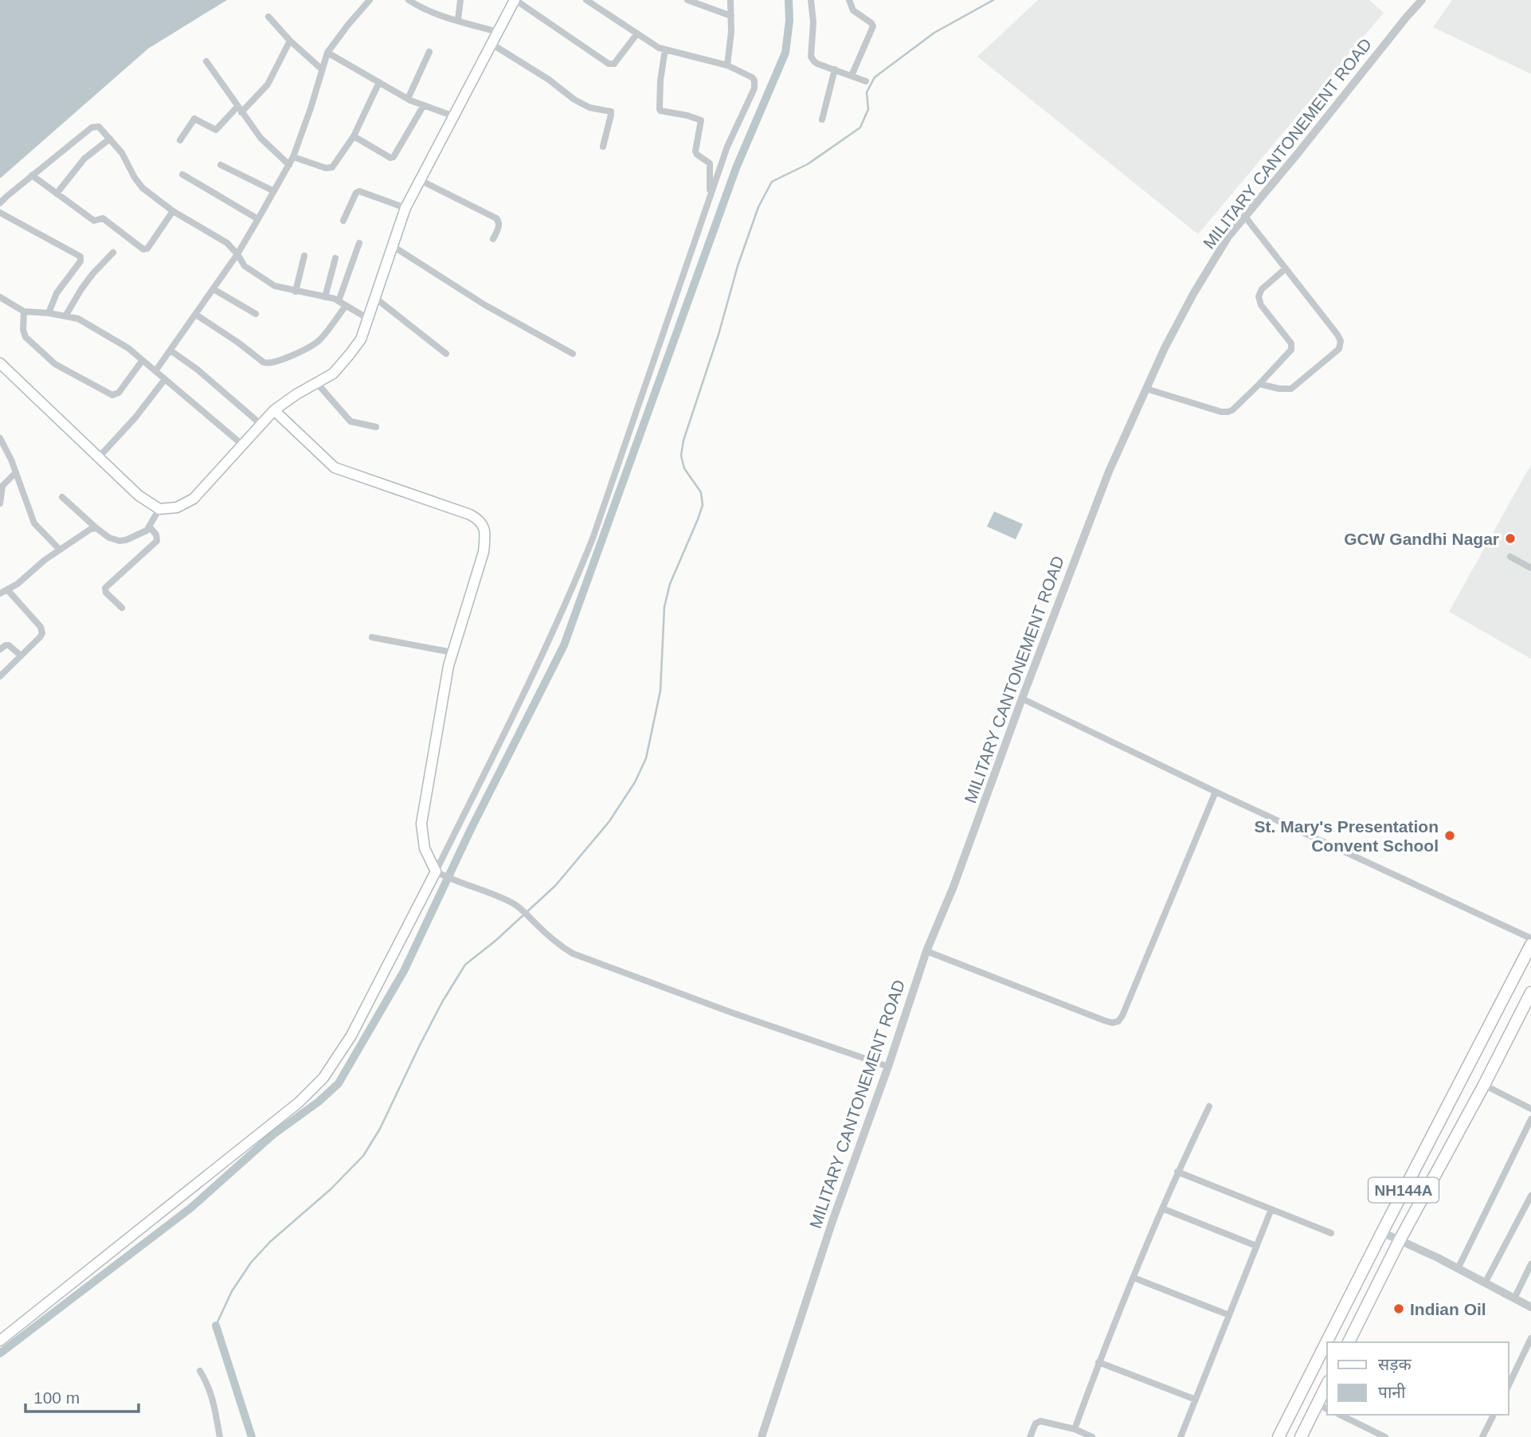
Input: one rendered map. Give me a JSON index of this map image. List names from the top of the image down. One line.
{"streets":{"highway":["NH144A"],"street":["MILITARY CANTONEMENT ROAD"]},"places":["GCW Gandhi Nagar","St. Mary's Presentation Convent School","Indian Oil"],"legend":["सड़क","पानी"],"scale_bar":"100 m"}
